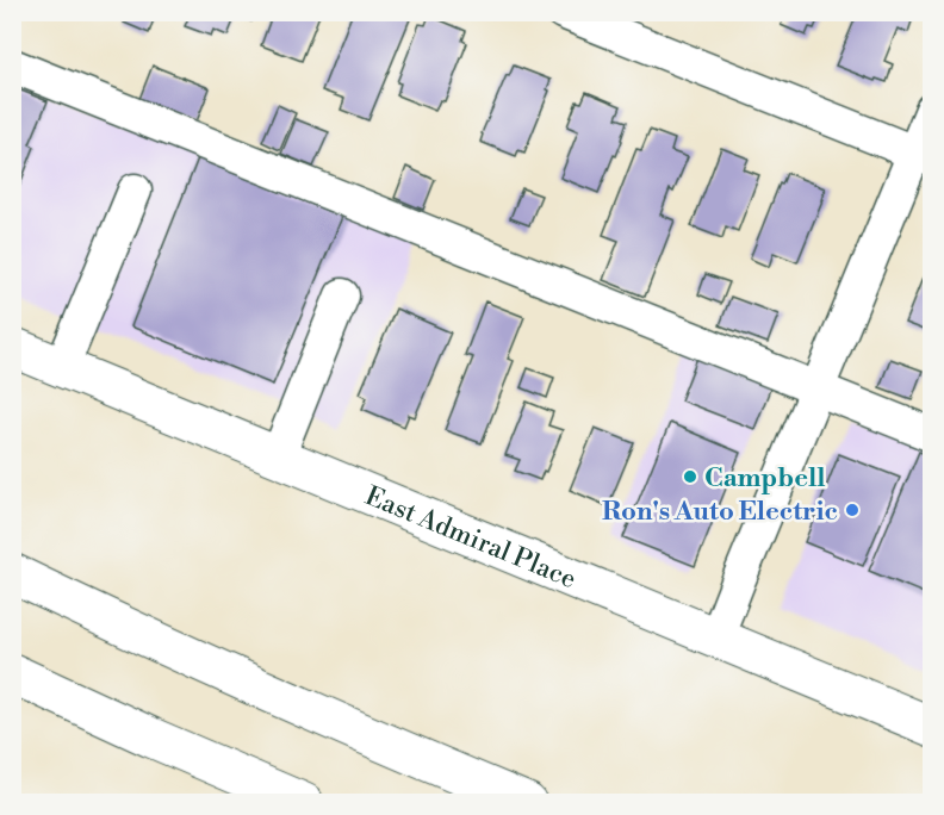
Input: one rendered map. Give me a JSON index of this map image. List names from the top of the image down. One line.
{"streets":{"main road":["East Admiral Place"]},"places":["Campbell","Ron's Auto Electric"]}
